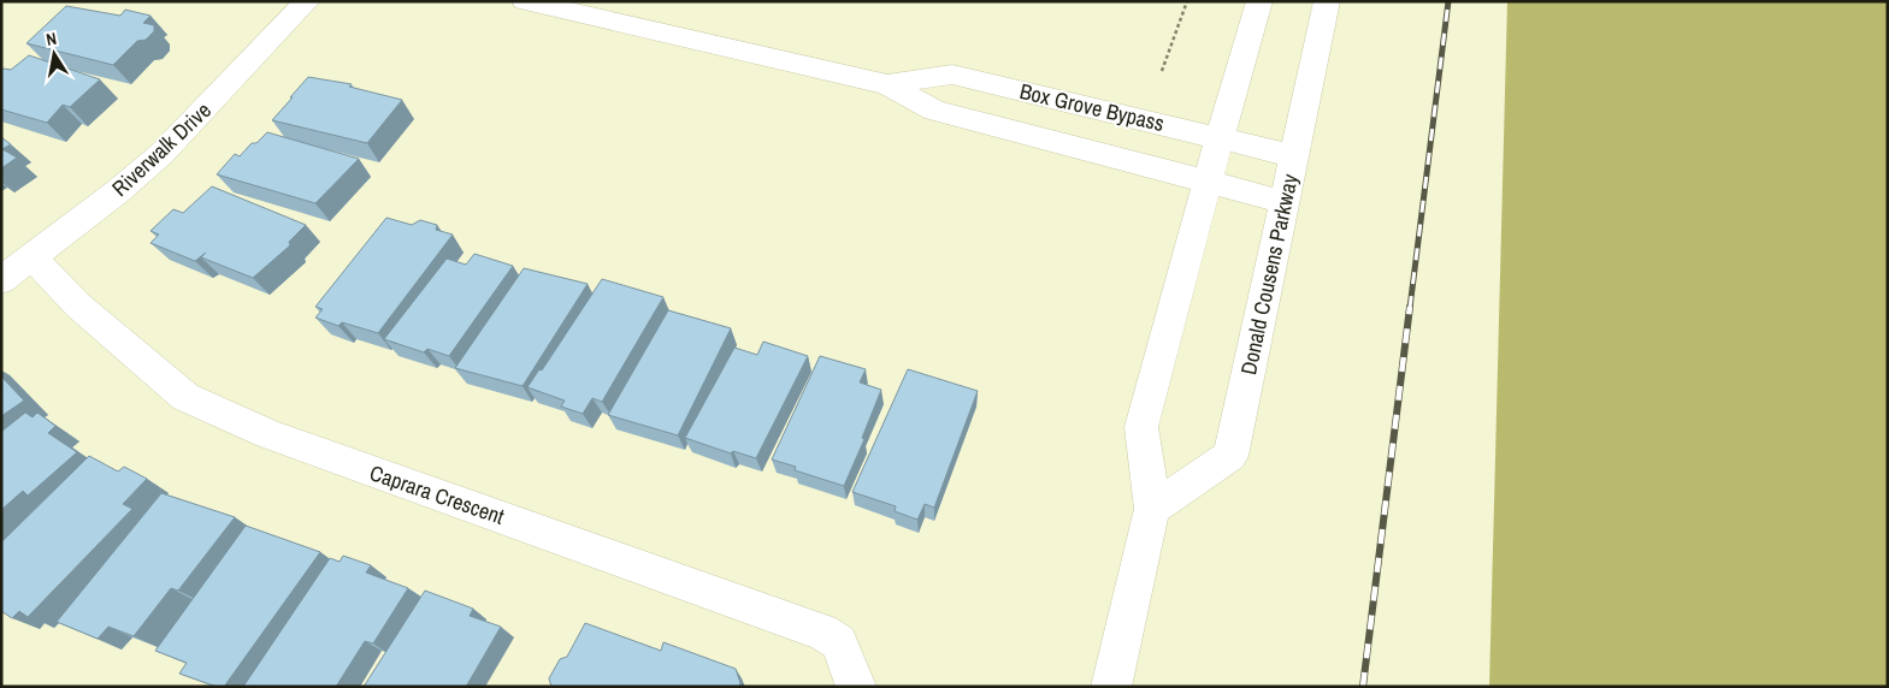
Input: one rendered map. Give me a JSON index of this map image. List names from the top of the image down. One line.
{"streets":{"main road":["Box Grove Bypass","Riverwalk Drive","Donald Cousens Parkway","Caprara Crescent"]},"crossings":[["Box Grove Bypass","Donald Cousens Parkway"],["Riverwalk Drive","Caprara Crescent"]],"north":"top"}
